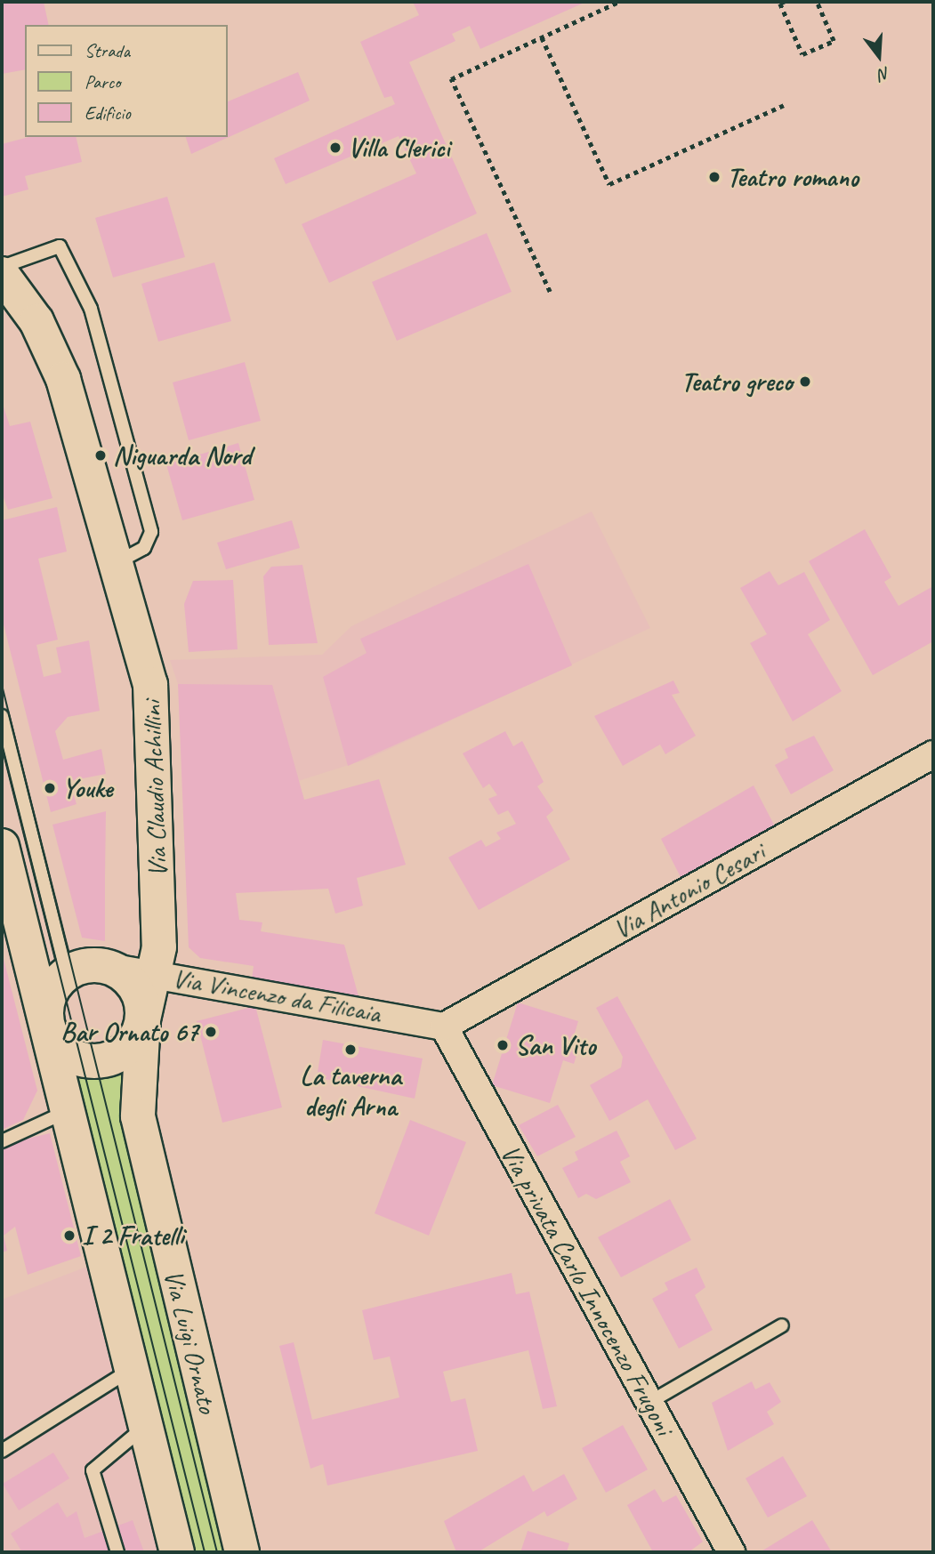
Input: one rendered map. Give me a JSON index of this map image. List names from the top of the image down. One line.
{"streets":{"main road":["Via Claudio Achillini","Via Luigi Ornato"],"street":["Via Antonio Cesari","Via Vincenzo da Filicaia","Via privata Carlo Innocenzo Frugoni"]},"crossings":[["Via Claudio Achillini","Via Vincenzo da Filicaia"],["Via Claudio Achillini","Via Luigi Ornato"],["Via Antonio Cesari","Via Vincenzo da Filicaia"],["Via Antonio Cesari","Via privata Carlo Innocenzo Frugoni"],["Via Vincenzo da Filicaia","Via privata Carlo Innocenzo Frugoni"],["Via Vincenzo da Filicaia","Via Luigi Ornato"]],"places":["Villa Clerici","Teatro romano","Teatro greco","Niguarda Nord","Youke","Bar Ornato 67","San Vito","La taverna degli Arna","I 2 Fratelli"],"legend":["Strada","Parco","Edificio"],"north":"bottom"}
